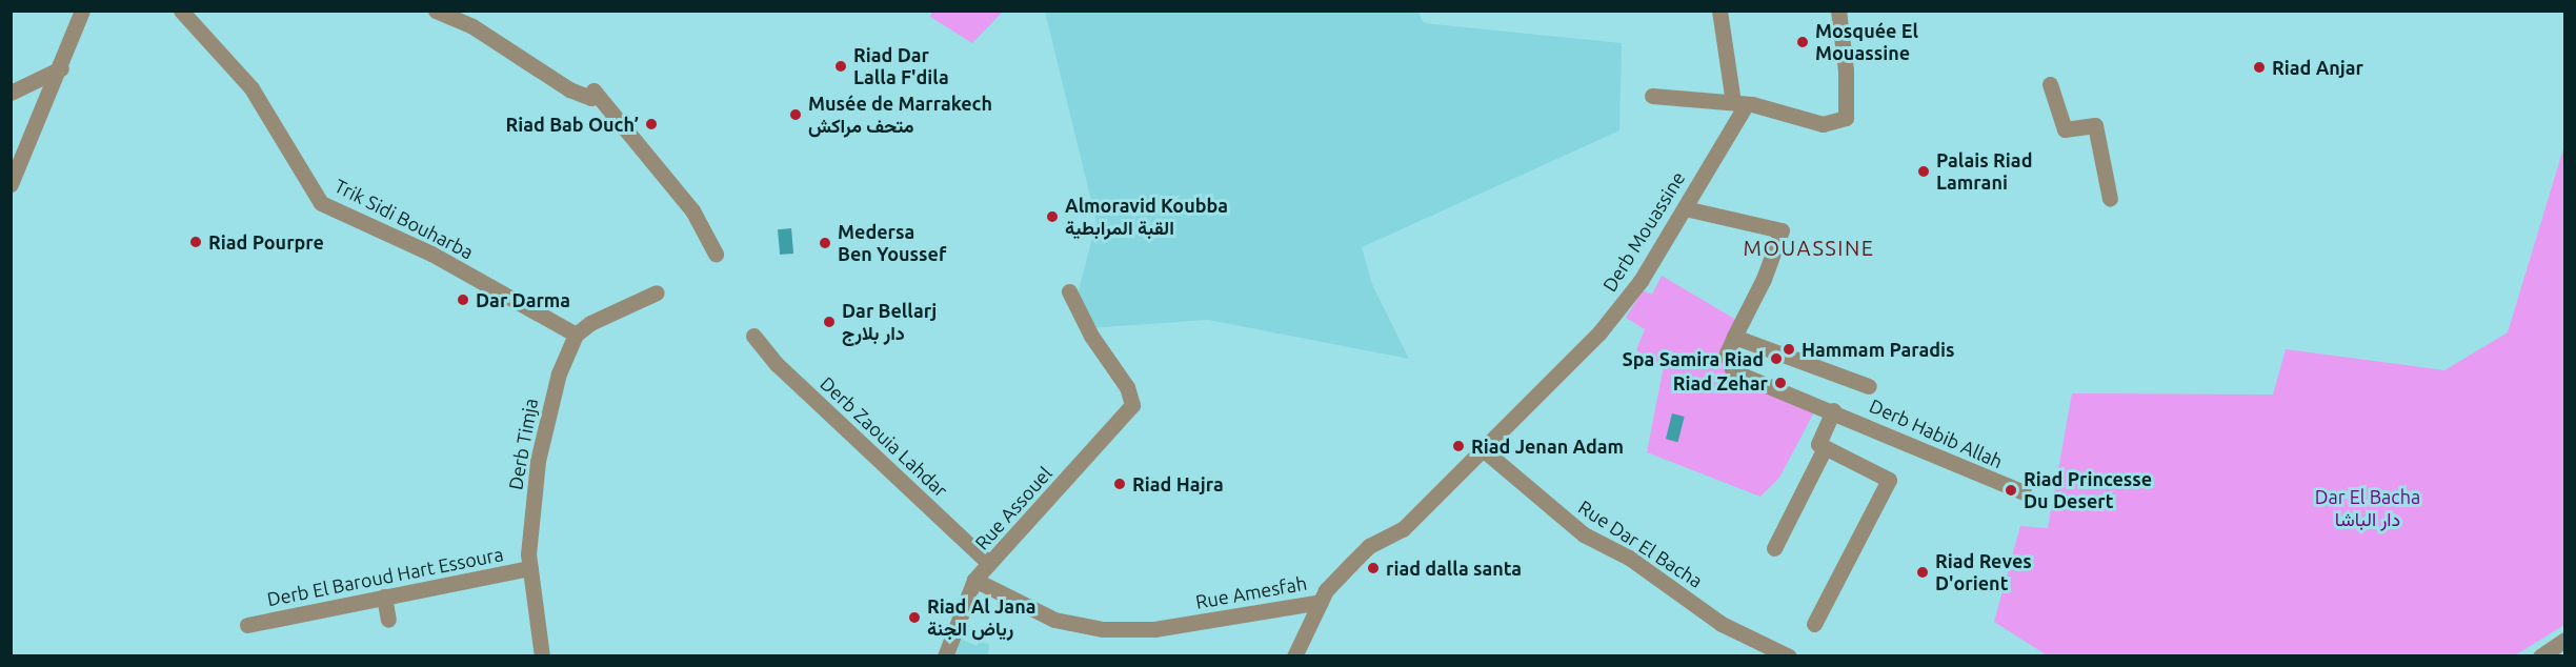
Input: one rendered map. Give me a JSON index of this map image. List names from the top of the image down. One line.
{"streets":{"street":["Trik Sidi Bouharba","Derb Mouassine","Derb Habib Allah","Derb Zaouia Lahdar","Derb Timja","Rue Assouel","Rue Dar El Bacha","Derb El Baroud Hart Essoura","Rue Amesfah"]},"crossings":[["Trik Sidi Bouharba","Derb Timja"],["Derb Mouassine","Derb Habib Allah"],["Derb Mouassine","Rue Dar El Bacha"],["Derb Mouassine","Rue Amesfah"],["Derb Zaouia Lahdar","Rue Assouel"],["Derb Timja","Derb El Baroud Hart Essoura"],["Rue Assouel","Rue Amesfah"],["Rue Dar El Bacha","Rue Amesfah"]],"districts":["MOUASSINE"],"parks":["Dar El Bacha دار الباشا"],"places":["Mosquée El Mouassine","Riad Dar Lalla F'dila","Riad Anjar","Musée de Marrakech متحف مراكش","Riad Bab Ouch’","Palais Riad Lamrani","Almoravid Koubba القبة المرابطية","Riad Pourpre","Medersa Ben Youssef","Dar Darma","Dar Bellarj دار بلارج","Hammam Paradis","Spa Samira Riad","Riad Zehar","Riad Jenan Adam","Riad Hajra","Riad Princesse Du Desert","riad dalla santa","Riad Reves D'orient","Riad Al Jana رياض الجنة"]}
